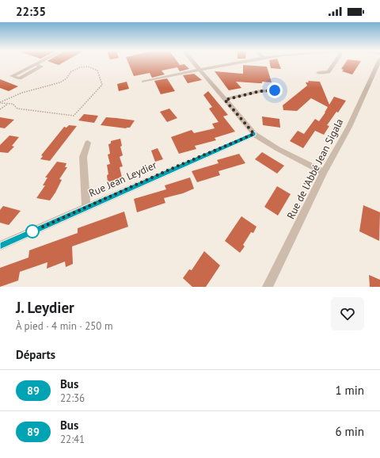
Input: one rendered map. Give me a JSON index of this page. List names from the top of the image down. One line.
{"streets":{"street":["Rue de l'Abbé Jean Sigala","Rue Jean Leydier"]},"lines":["bus line 89"],"page":{"status":"22:35","heading":[["J. Leydier","À pied · 4 min · 250 m"],"Départs"],"list":[{"mark":"89","name":"Bus","note":"22:36","value":"1 min"},{"mark":"89","name":"Bus","note":"22:41","value":"6 min"}]}}
